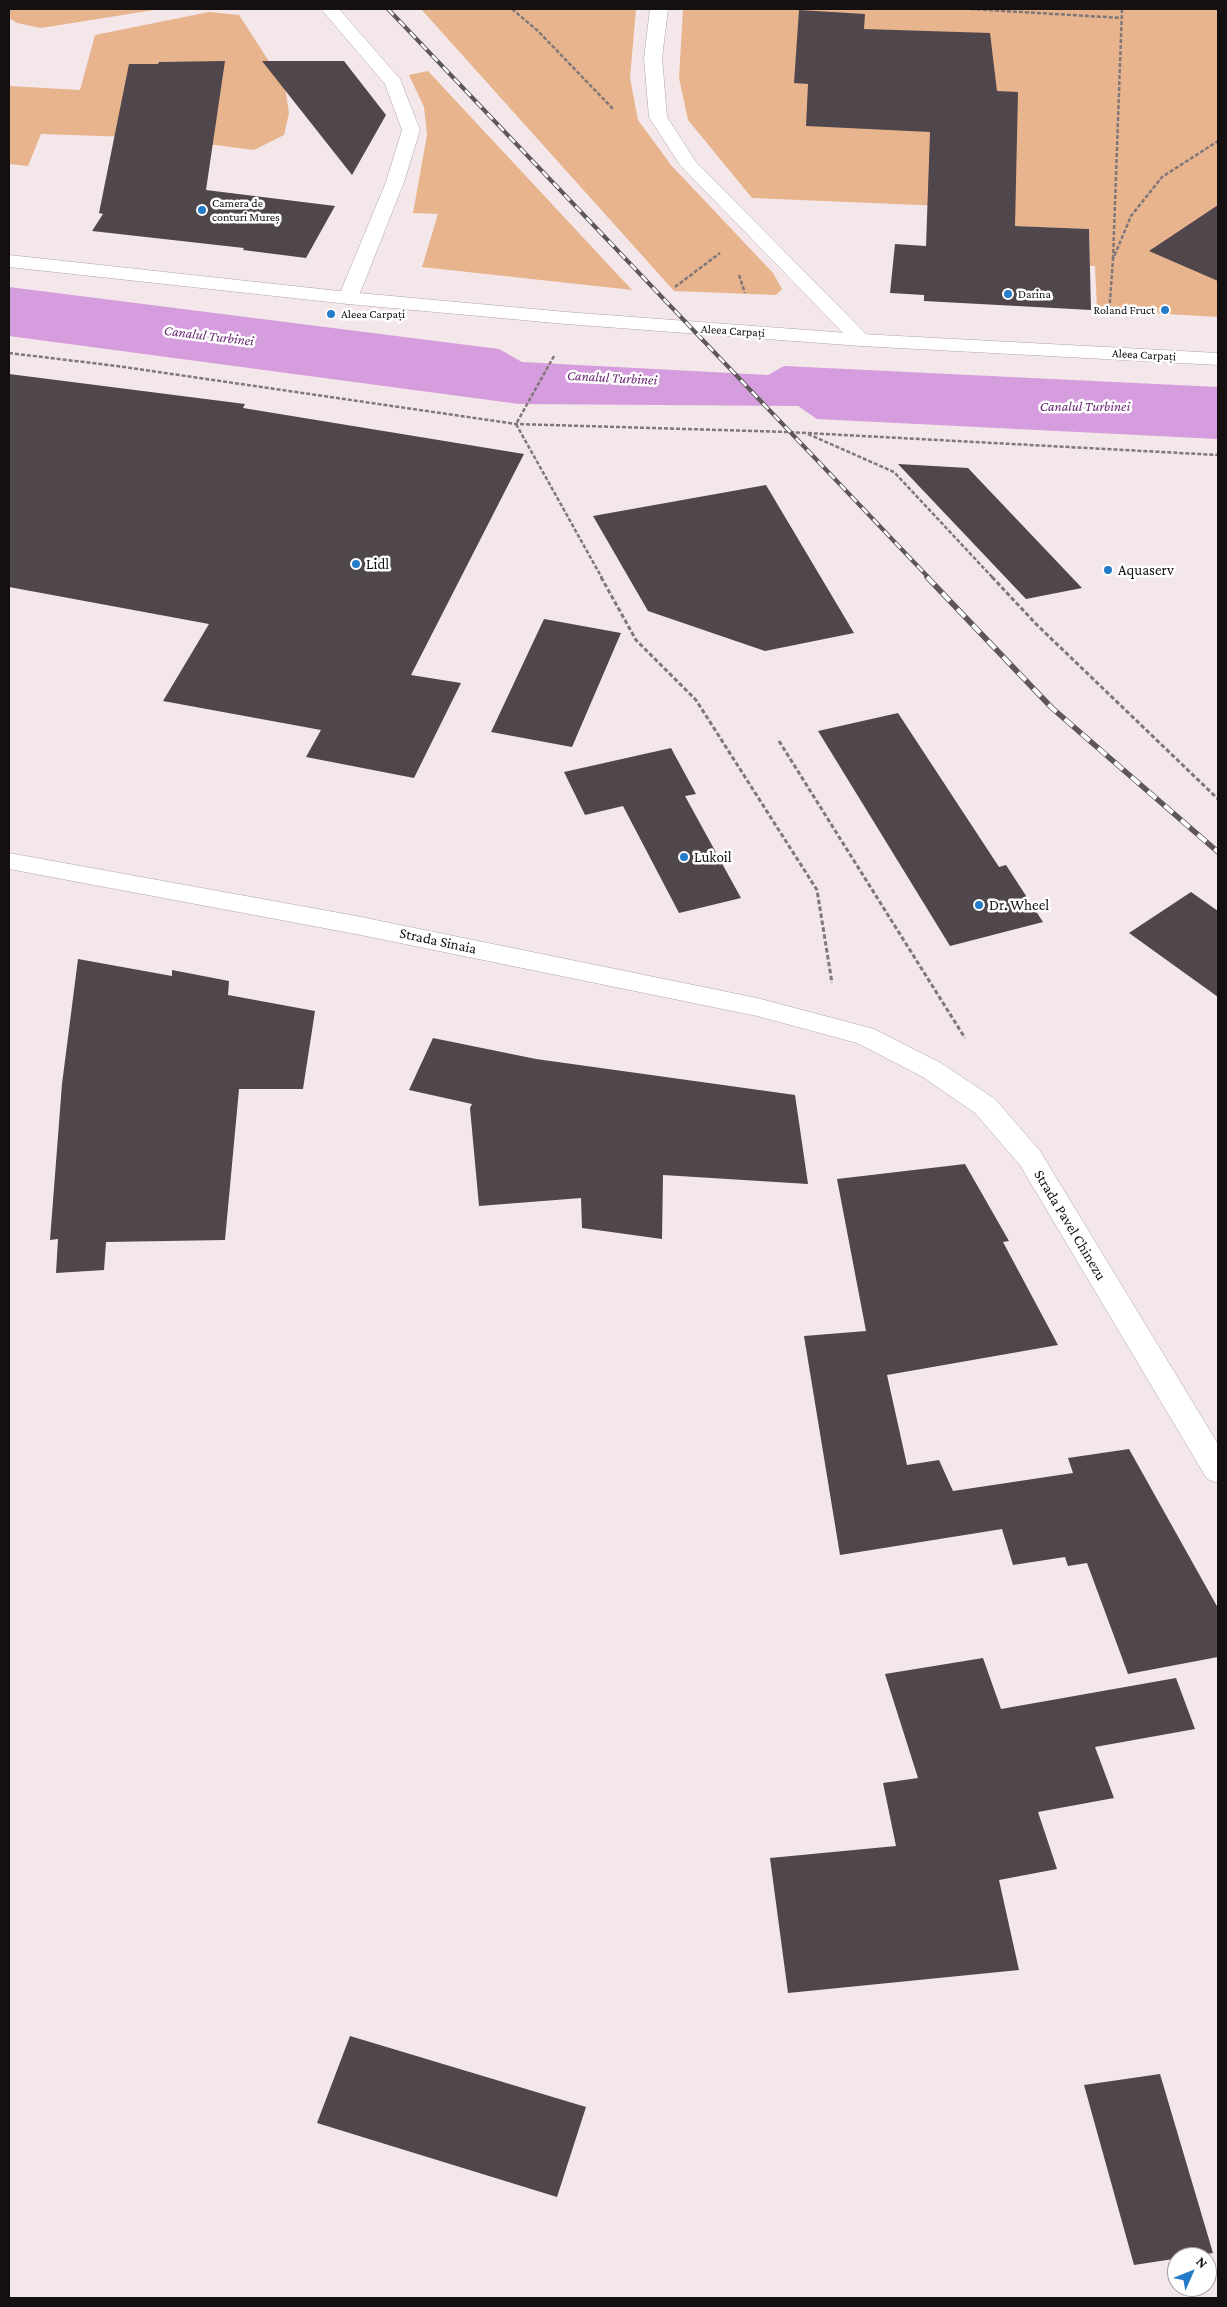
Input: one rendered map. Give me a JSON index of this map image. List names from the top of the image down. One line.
{"streets":{"street":["Aleea Carpați","Strada Sinaia","Strada Pavel Chinezu"]},"crossings":[["Strada Sinaia","Strada Pavel Chinezu"]],"water":["Canalul Turbinei"],"places":["Camera de conturi Mureș","Darina","Roland Fruct","Aleea Carpați","Lidl","Aquaserv","Lukoil","Dr. Wheel"],"north":"top right"}
